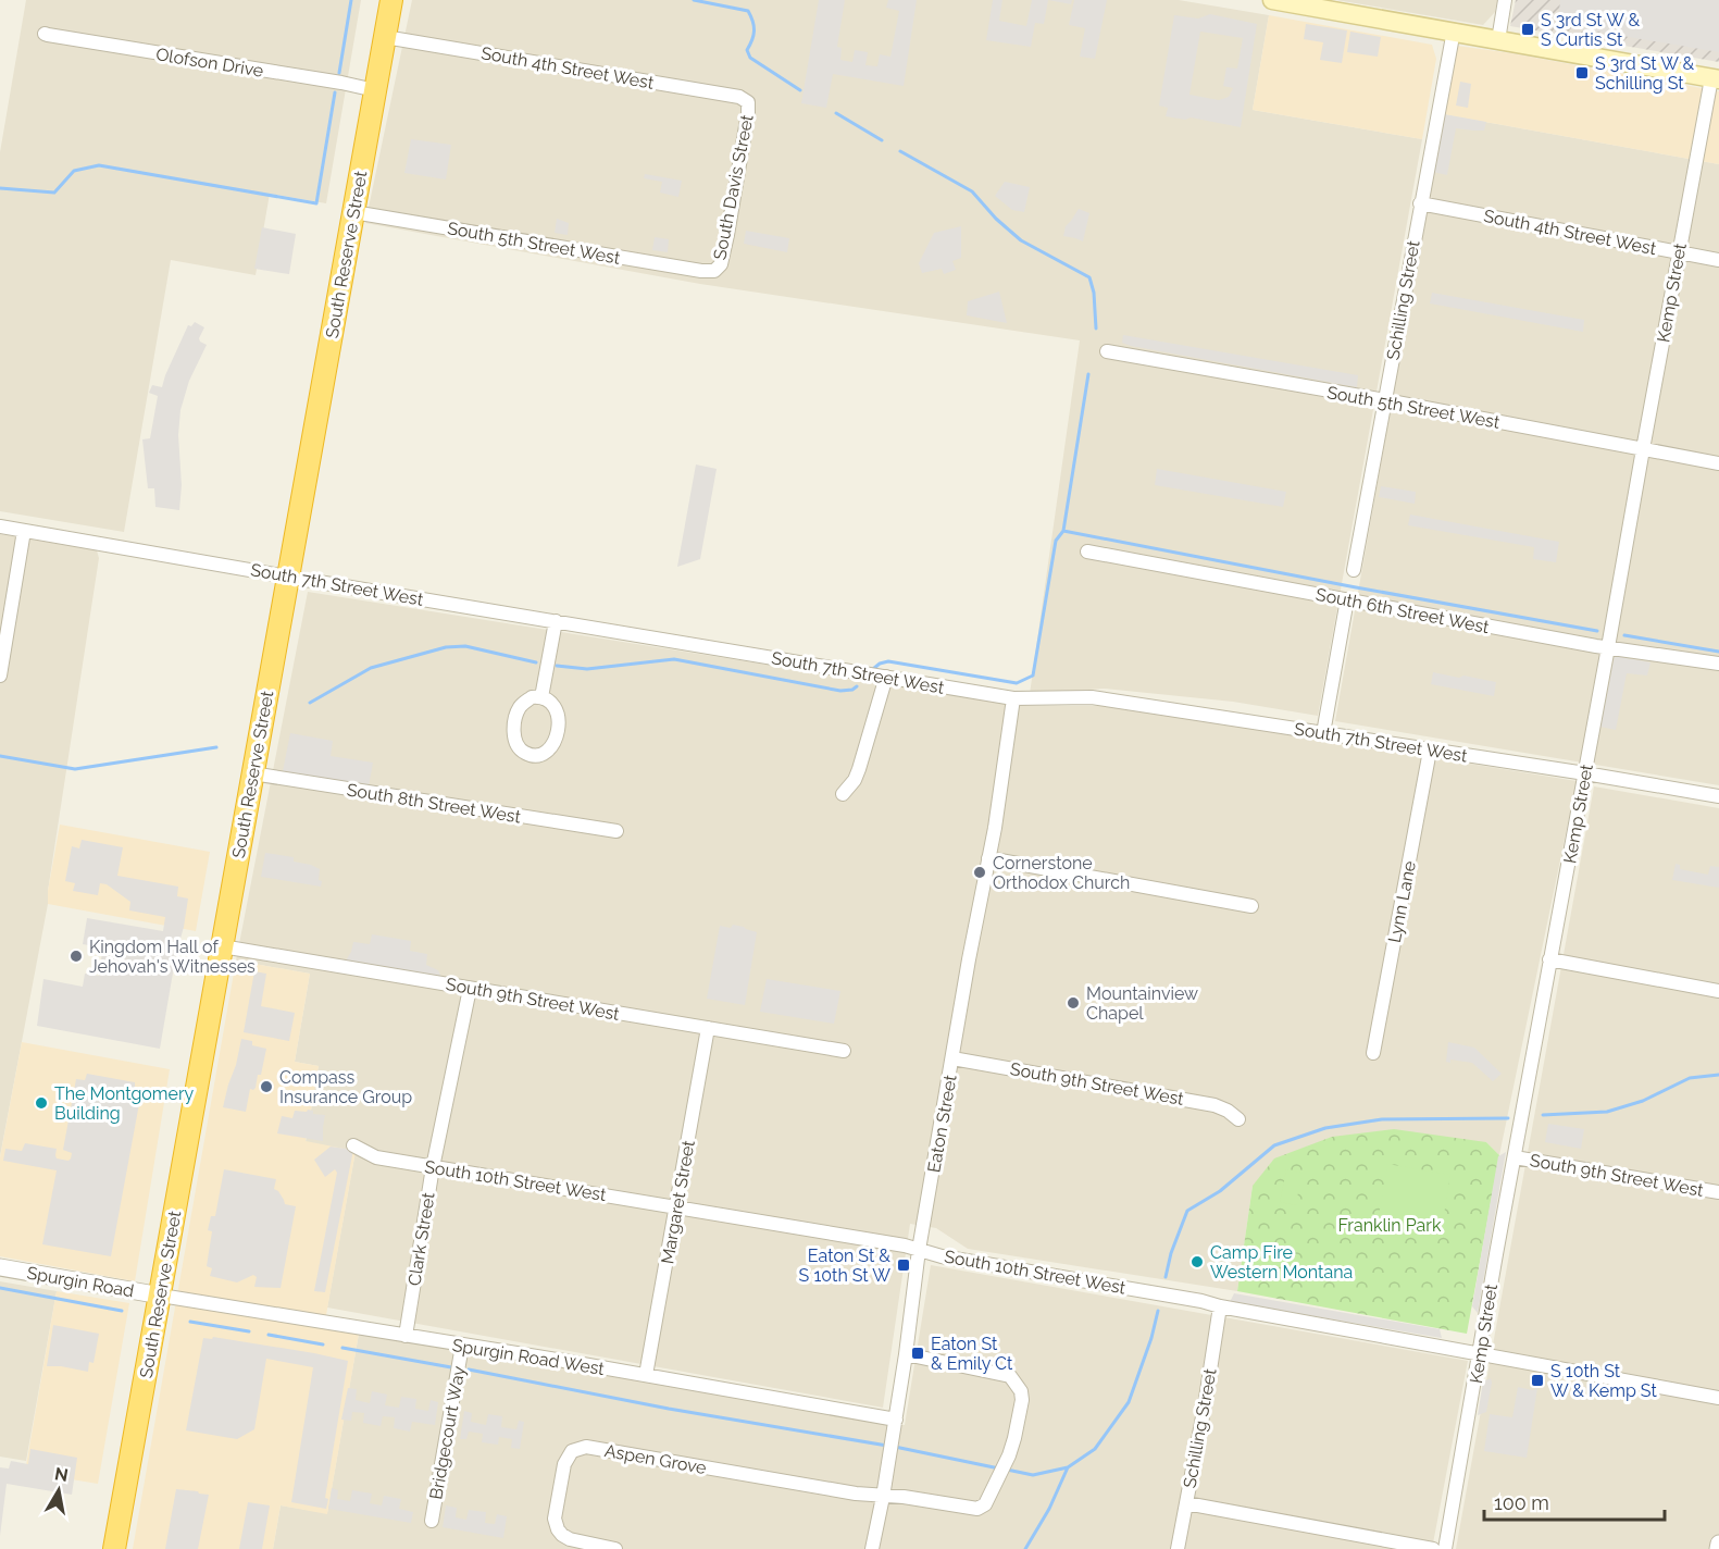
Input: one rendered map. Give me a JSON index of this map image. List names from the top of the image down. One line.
{"streets":{"highway":["South Reserve Street"],"street":["Olofson Drive","South 4th Street West","South Davis Street","South 5th Street West","Kemp Street","Schilling Street","South 7th Street West","South 6th Street West","South 8th Street West","Lynn Lane","South 9th Street West","Eaton Street","South 10th Street West","Margaret Street","Clark Street","Spurgin Road","Spurgin Road West","Bridgecourt Way","Aspen Grove"]},"crossings":[["Olofson Drive","South Reserve Street"],["South 4th Street West","South Davis Street"],["South 4th Street West","South Reserve Street"],["South 4th Street West","Kemp Street"],["South 4th Street West","Schilling Street"],["South Davis Street","South 5th Street West"],["South 5th Street West","South Reserve Street"],["South 5th Street West","Kemp Street"],["South 5th Street West","Schilling Street"],["South Reserve Street","South 7th Street West"],["South Reserve Street","South 8th Street West"],["South Reserve Street","South 9th Street West"],["South Reserve Street","Spurgin Road"],["South Reserve Street","Spurgin Road West"],["Kemp Street","South 7th Street West"],["Kemp Street","South 6th Street West"],["Kemp Street","South 9th Street West"],["Kemp Street","South 10th Street West"],["Schilling Street","South 10th Street West"],["South 7th Street West","Lynn Lane"],["South 7th Street West","Eaton Street"],["South 9th Street West","Eaton Street"],["South 9th Street West","Margaret Street"],["South 9th Street West","Clark Street"],["Eaton Street","South 10th Street West"],["Eaton Street","Spurgin Road West"],["Eaton Street","Aspen Grove"],["South 10th Street West","Margaret Street"],["South 10th Street West","Clark Street"],["Margaret Street","Spurgin Road West"],["Clark Street","Spurgin Road West"],["Spurgin Road","Spurgin Road West"],["Spurgin Road West","Bridgecourt Way"]],"parks":["Franklin Park"],"places":{"transit":["S 3rd St W & S Curtis St","S 3rd St W & Schilling St","Eaton St & S 10th St W","Eaton St & Emily Ct","S 10th St W & Kemp St"],"other":["Cornerstone Orthodox Church","Kingdom Hall of Jehovah's Witnesses","Mountainview Chapel","Compass Insurance Group","The Montgomery Building","Camp Fire Western Montana"]},"scale_bar":"100 m","north":"top"}
